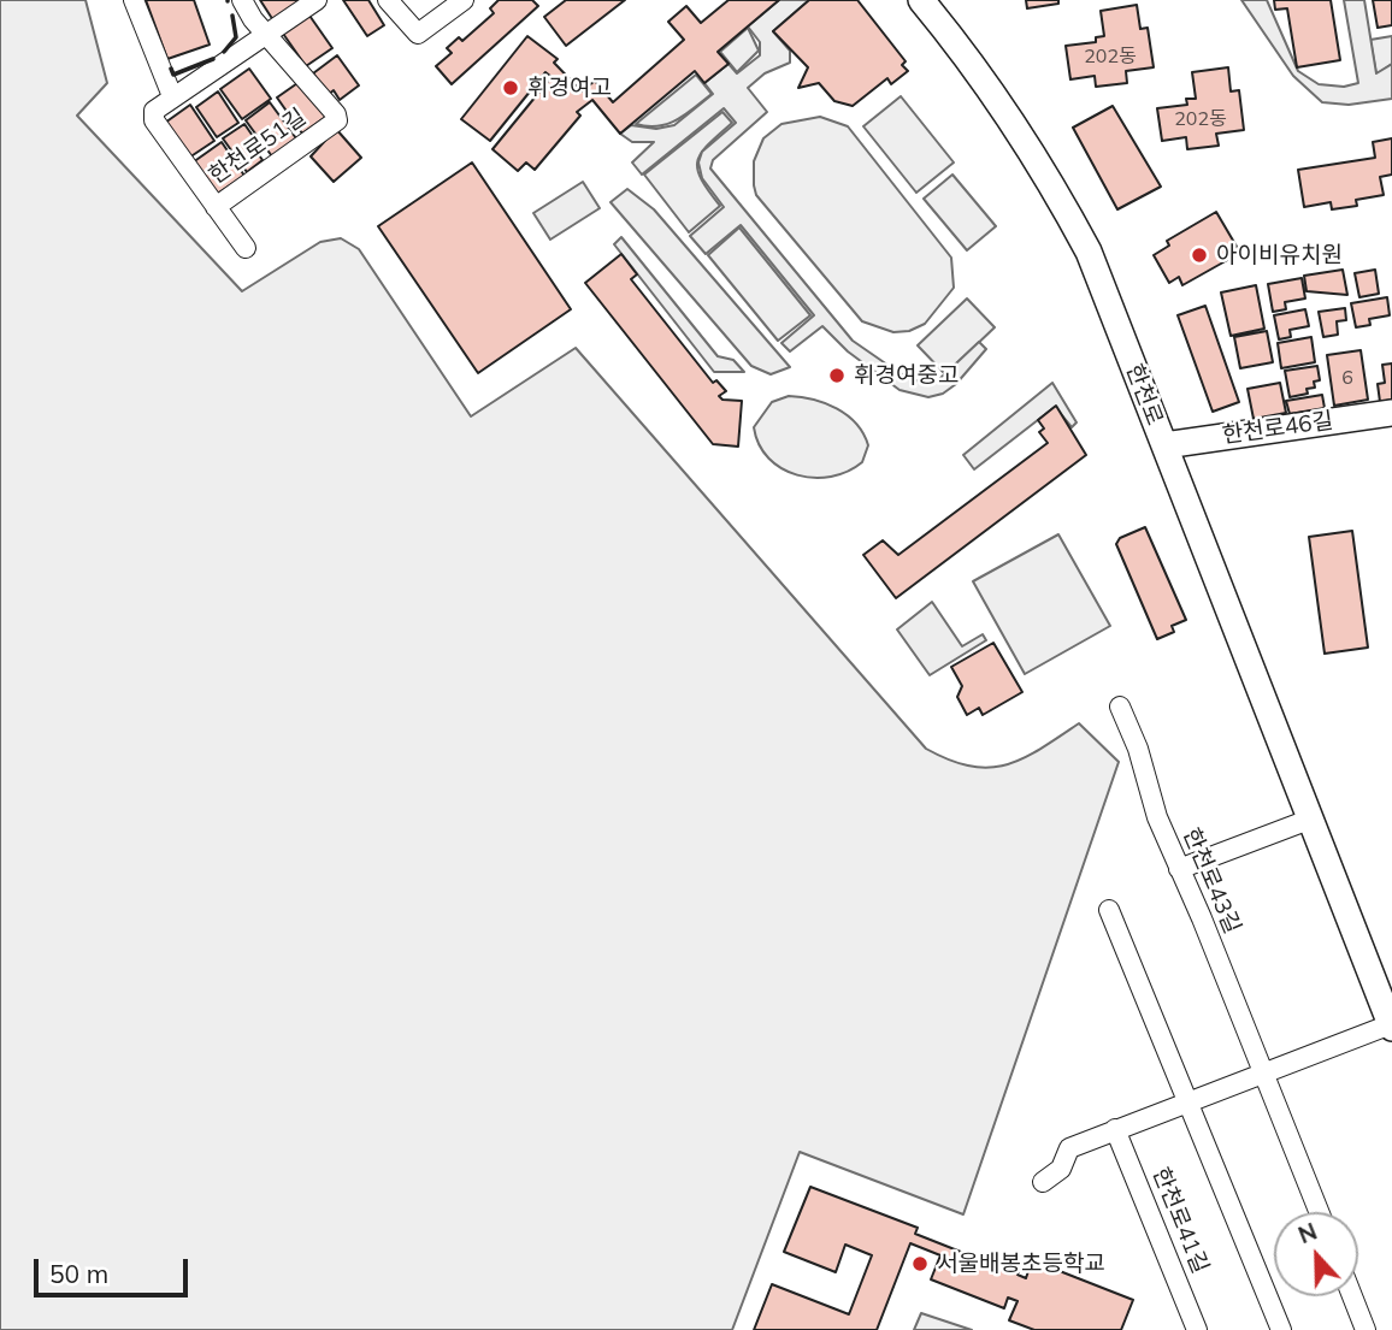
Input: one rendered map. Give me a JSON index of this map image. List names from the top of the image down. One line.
{"streets":{"main road":["한천로","한천로46길"],"street":["한천로51길","한천로43길","한천로41길"]},"crossings":[["한천로","한천로46길"]],"places":["휘경여고","아이비유치원","휘경여중고","서울배봉초등학교"],"house_numbers":["202동","202동","6"],"scale_bar":"50 m","north":"top"}
